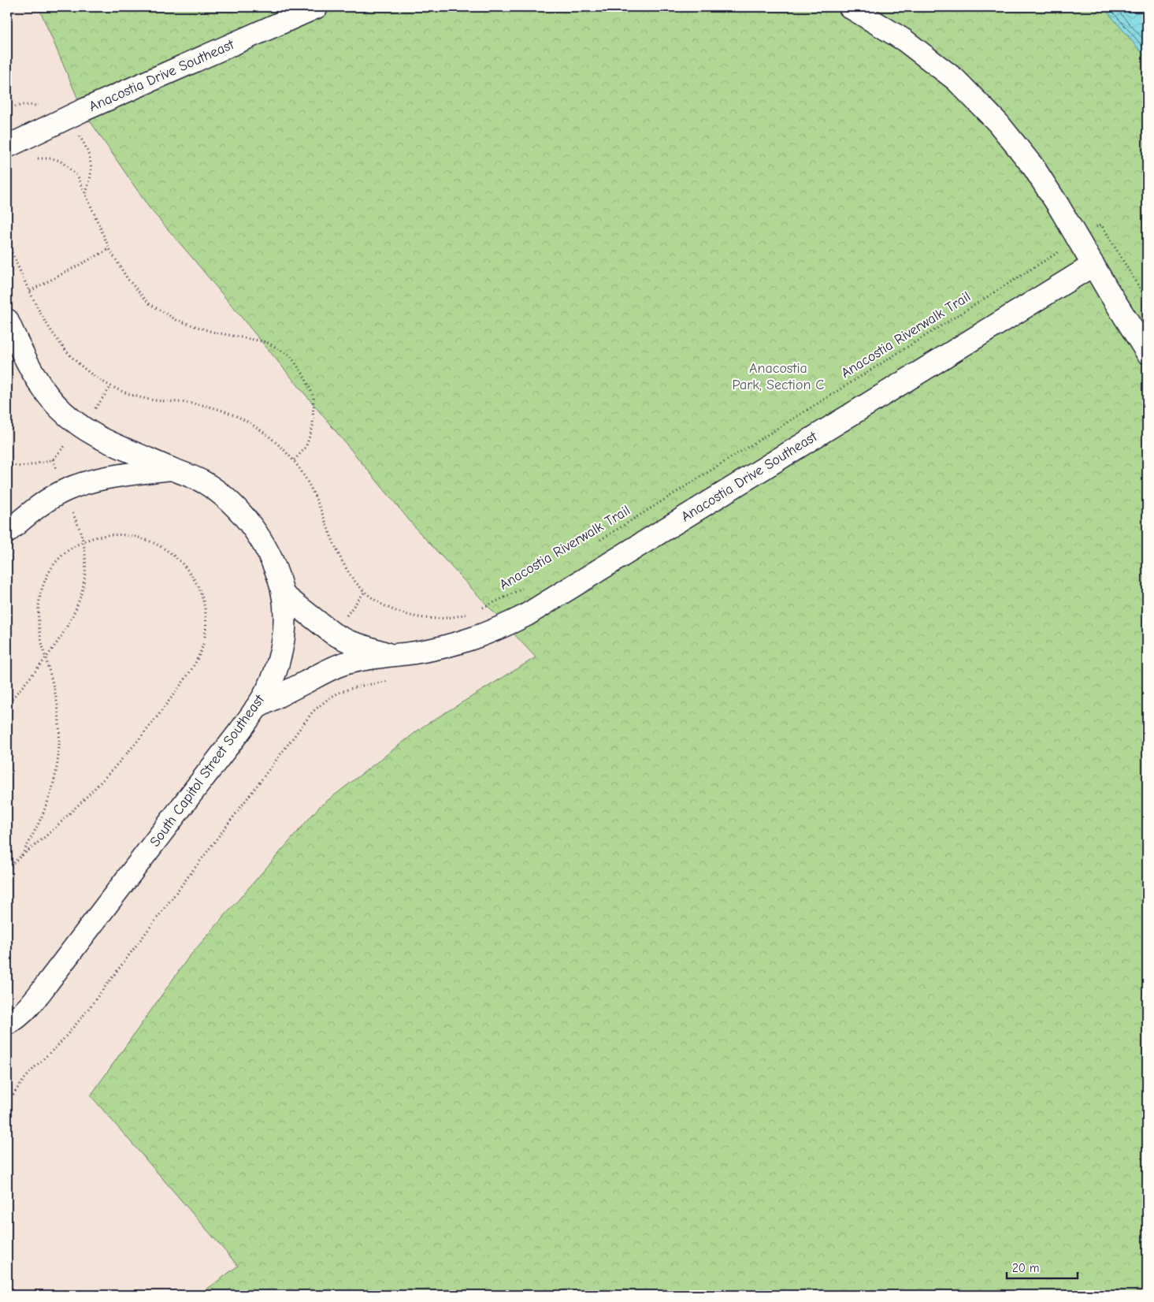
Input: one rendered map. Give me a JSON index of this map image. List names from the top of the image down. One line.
{"streets":{"street":["Anacostia Drive Southeast","South Capitol Street Southeast"],"path":["Anacostia Riverwalk Trail"]},"crossings":[["Anacostia Drive Southeast","South Capitol Street Southeast"]],"parks":["Anacostia Park, Section C"],"scale_bar":"20 m"}
